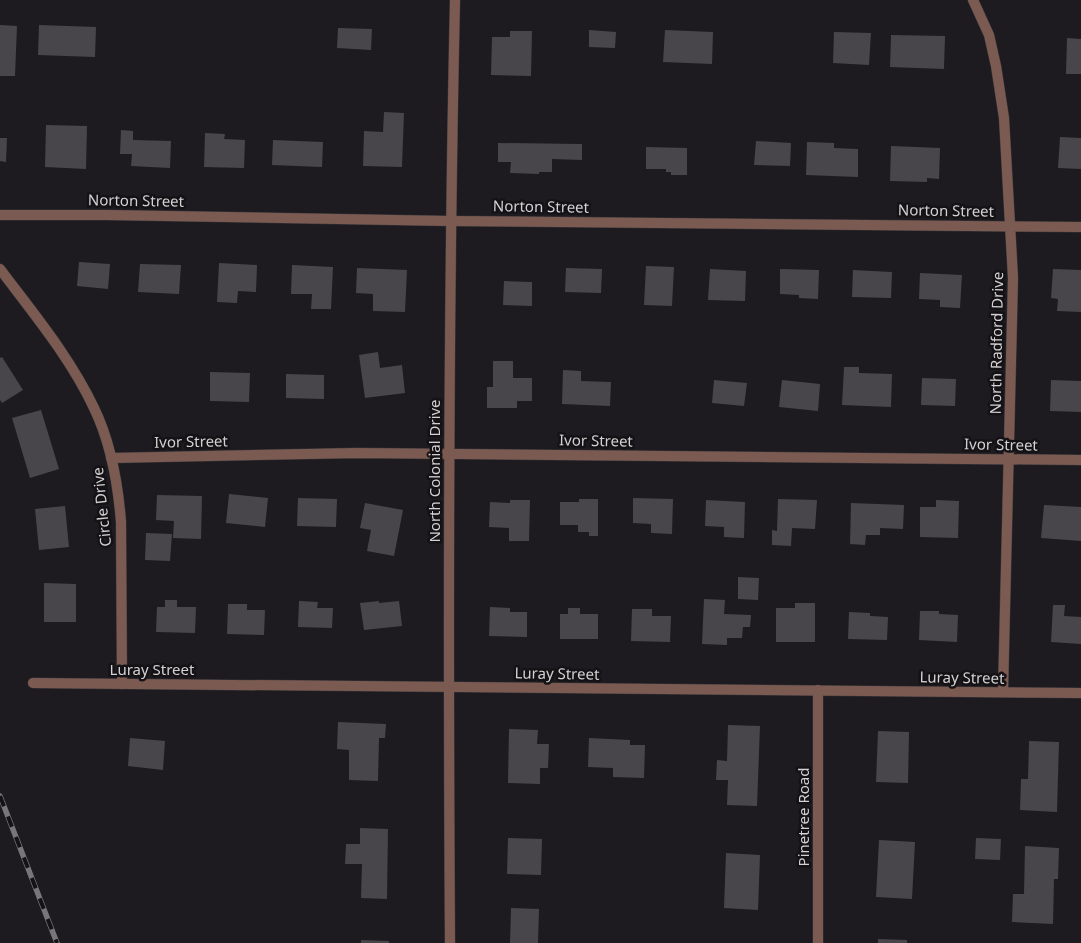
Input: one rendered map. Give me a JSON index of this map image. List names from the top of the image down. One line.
{"streets":{"street":["Norton Street","North Radford Drive","Ivor Street","North Colonial Drive","Circle Drive","Luray Street","Pinetree Road"]},"crossings":[["Norton Street","North Radford Drive"],["Norton Street","North Colonial Drive"],["North Radford Drive","Ivor Street"],["North Radford Drive","Luray Street"],["Ivor Street","North Colonial Drive"],["Ivor Street","Circle Drive"],["North Colonial Drive","Luray Street"],["Circle Drive","Luray Street"],["Luray Street","Pinetree Road"]]}
